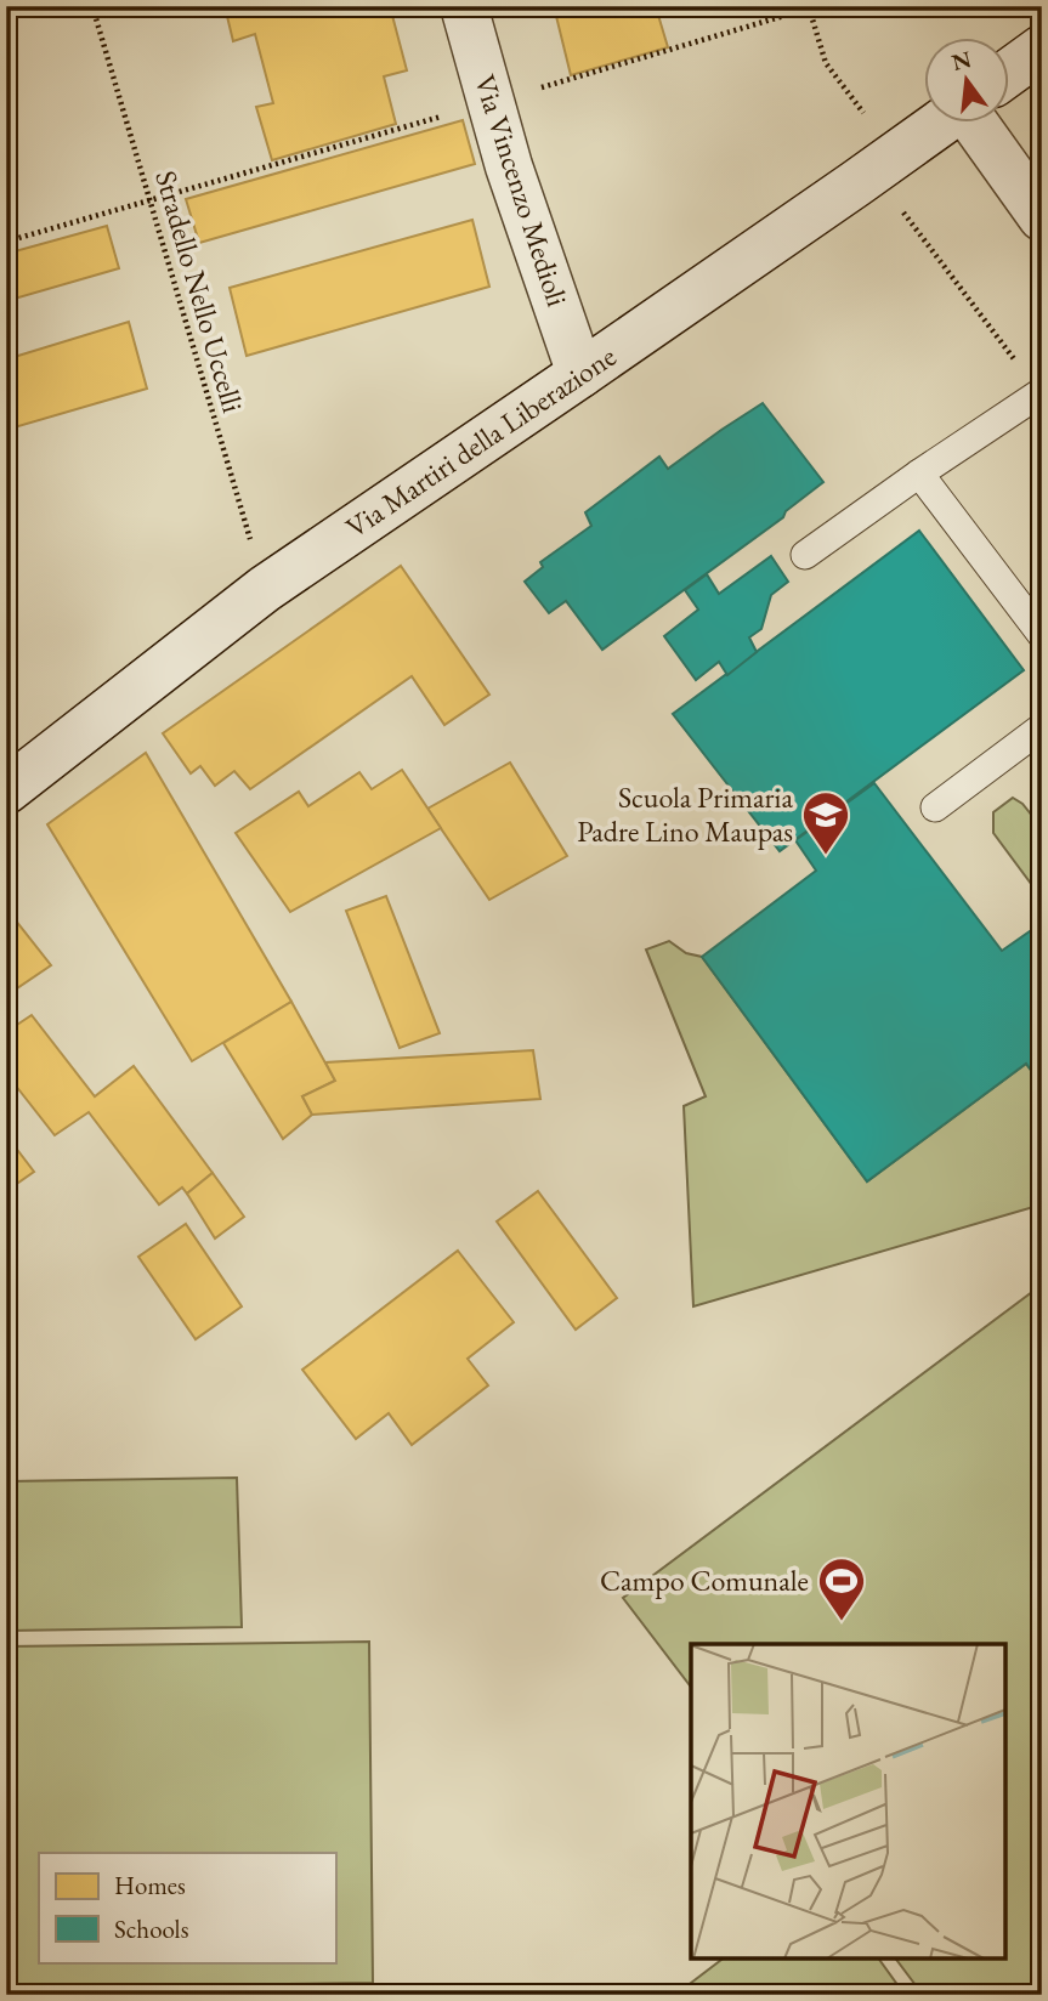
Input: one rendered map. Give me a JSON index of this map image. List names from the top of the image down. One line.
{"streets":{"street":["Via Vincenzo Medioli","Via Martiri della Liberazione"],"path":["Stradello Nello Uccelli"]},"crossings":[["Via Vincenzo Medioli","Via Martiri della Liberazione"],["Stradello Nello Uccelli","Via Martiri della Liberazione"]],"places":{"school or university":["Scuola Primaria Padre Lino Maupas"],"sports":["Campo Comunale"]},"legend":["Homes","Schools"],"north":"top"}
